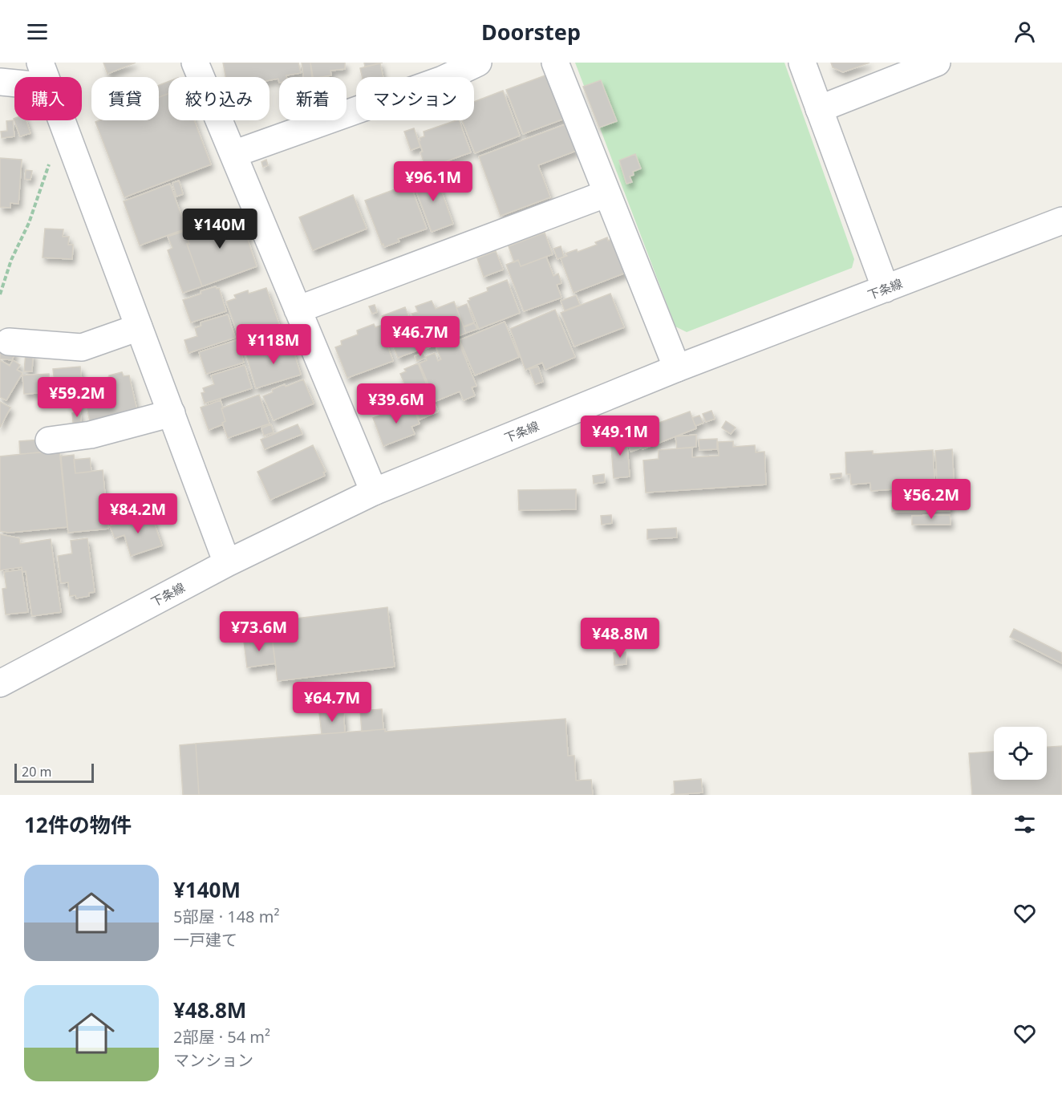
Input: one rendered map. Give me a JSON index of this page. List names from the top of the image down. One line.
{"streets":{"street":["下条線"]},"scale_bar":"20 m","page":{"header":"Doorstep","chip":["購入","賃貸","絞り込み","新着","マンション"],"price":["¥96.1M","¥140M","¥46.7M","¥118M","¥59.2M","¥39.6M","¥49.1M","¥56.2M","¥84.2M","¥73.6M","¥48.8M","¥64.7M"],"scale":"20 m","heading":"12件の物件","list":[{"name":"¥140M","note":"5部屋 · 148 m² · 一戸建て"},{"name":"¥48.8M","note":"2部屋 · 54 m² · マンション"}]}}
